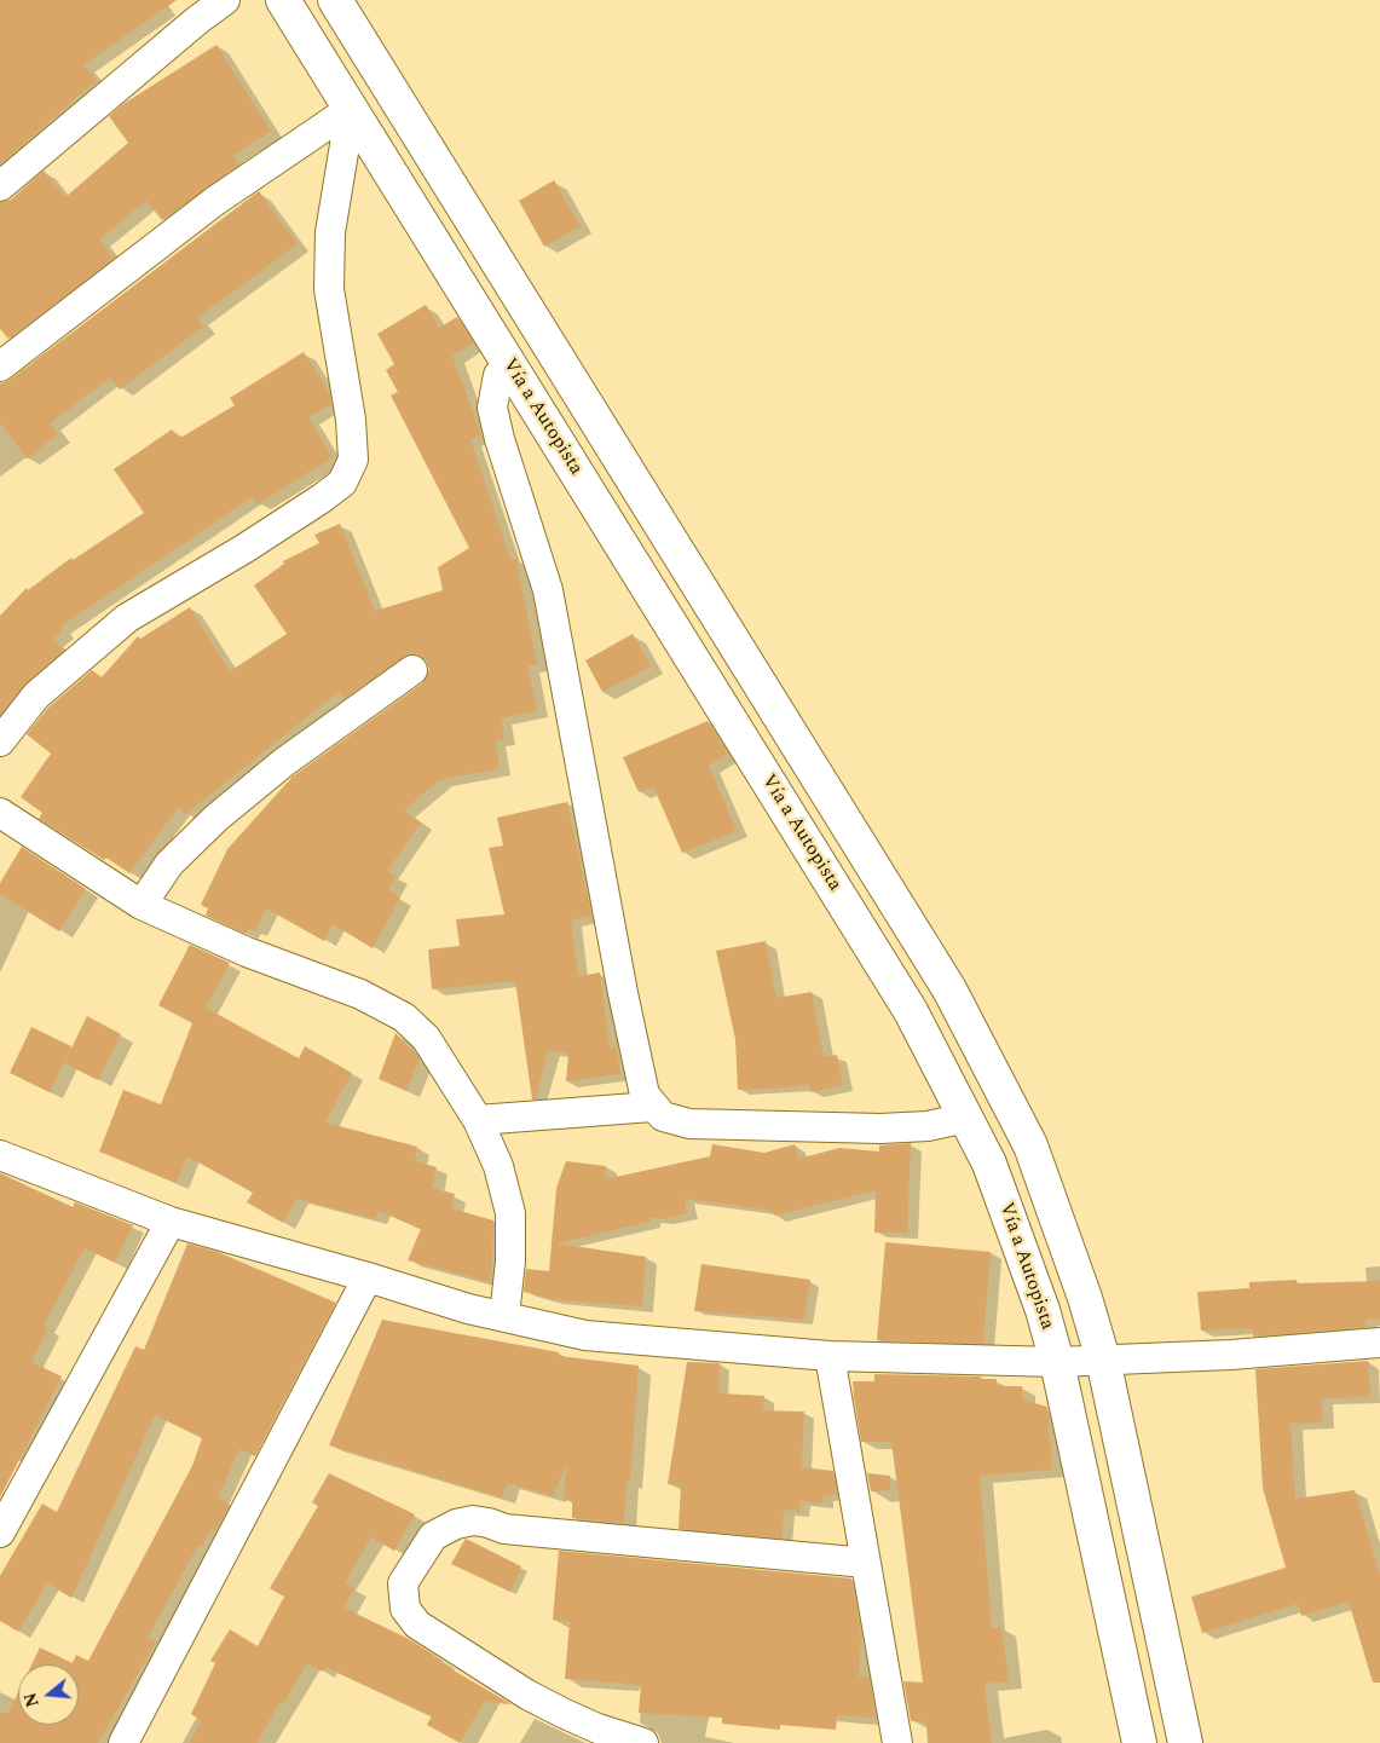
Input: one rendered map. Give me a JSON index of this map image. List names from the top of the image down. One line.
{"streets":{"highway":["Vía a Autopista"]},"north":"left"}
